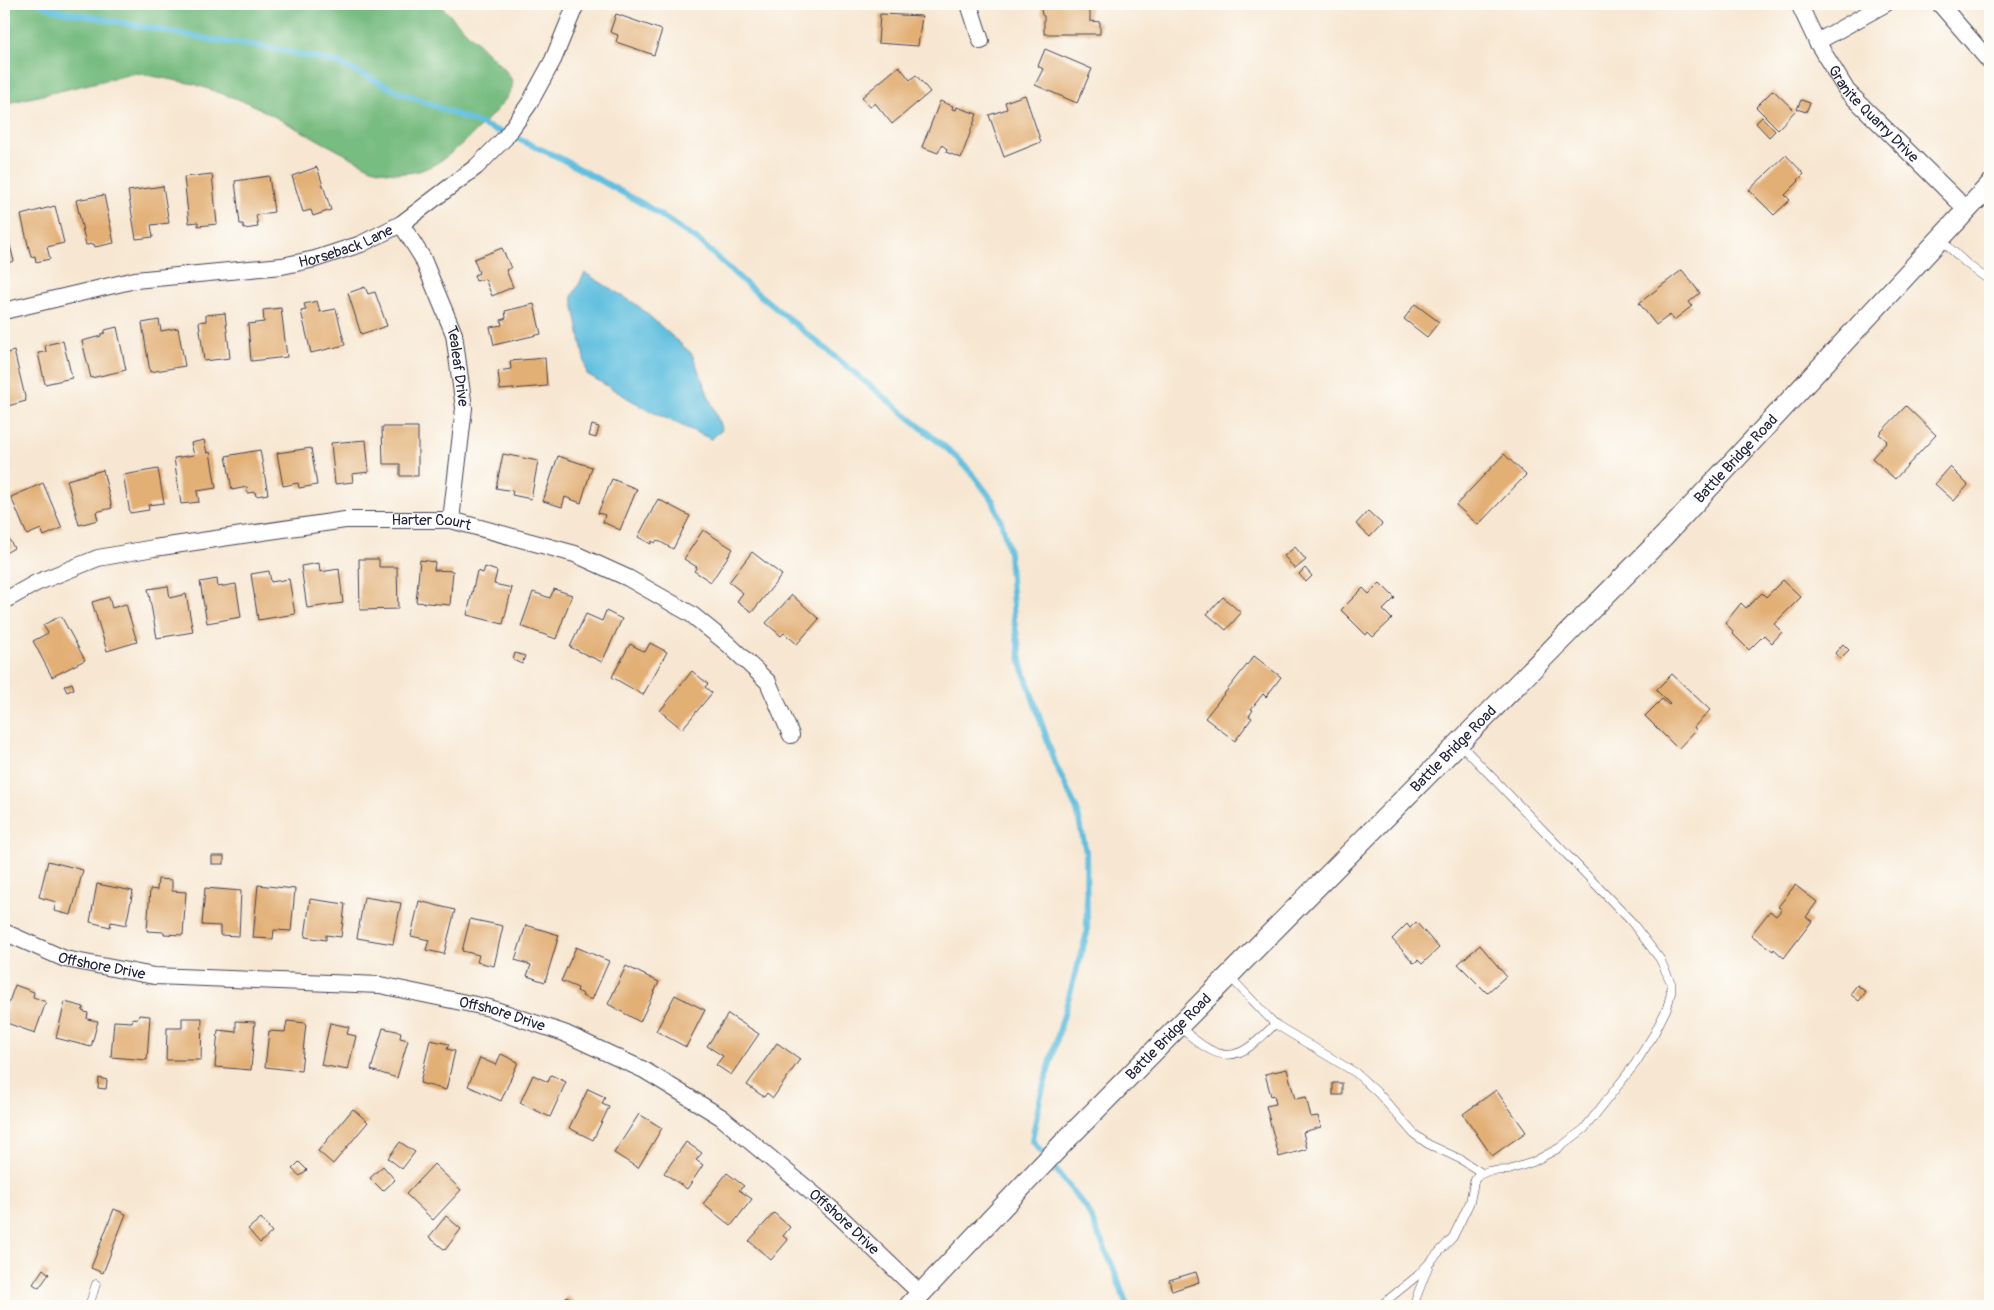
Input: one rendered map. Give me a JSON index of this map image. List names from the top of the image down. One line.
{"streets":{"street":["Granite Quarry Drive","Horseback Lane","Tealeaf Drive","Battle Bridge Road","Harter Court","Offshore Drive"]},"crossings":[["Granite Quarry Drive","Battle Bridge Road"],["Horseback Lane","Tealeaf Drive"],["Tealeaf Drive","Harter Court"],["Battle Bridge Road","Offshore Drive"]]}
